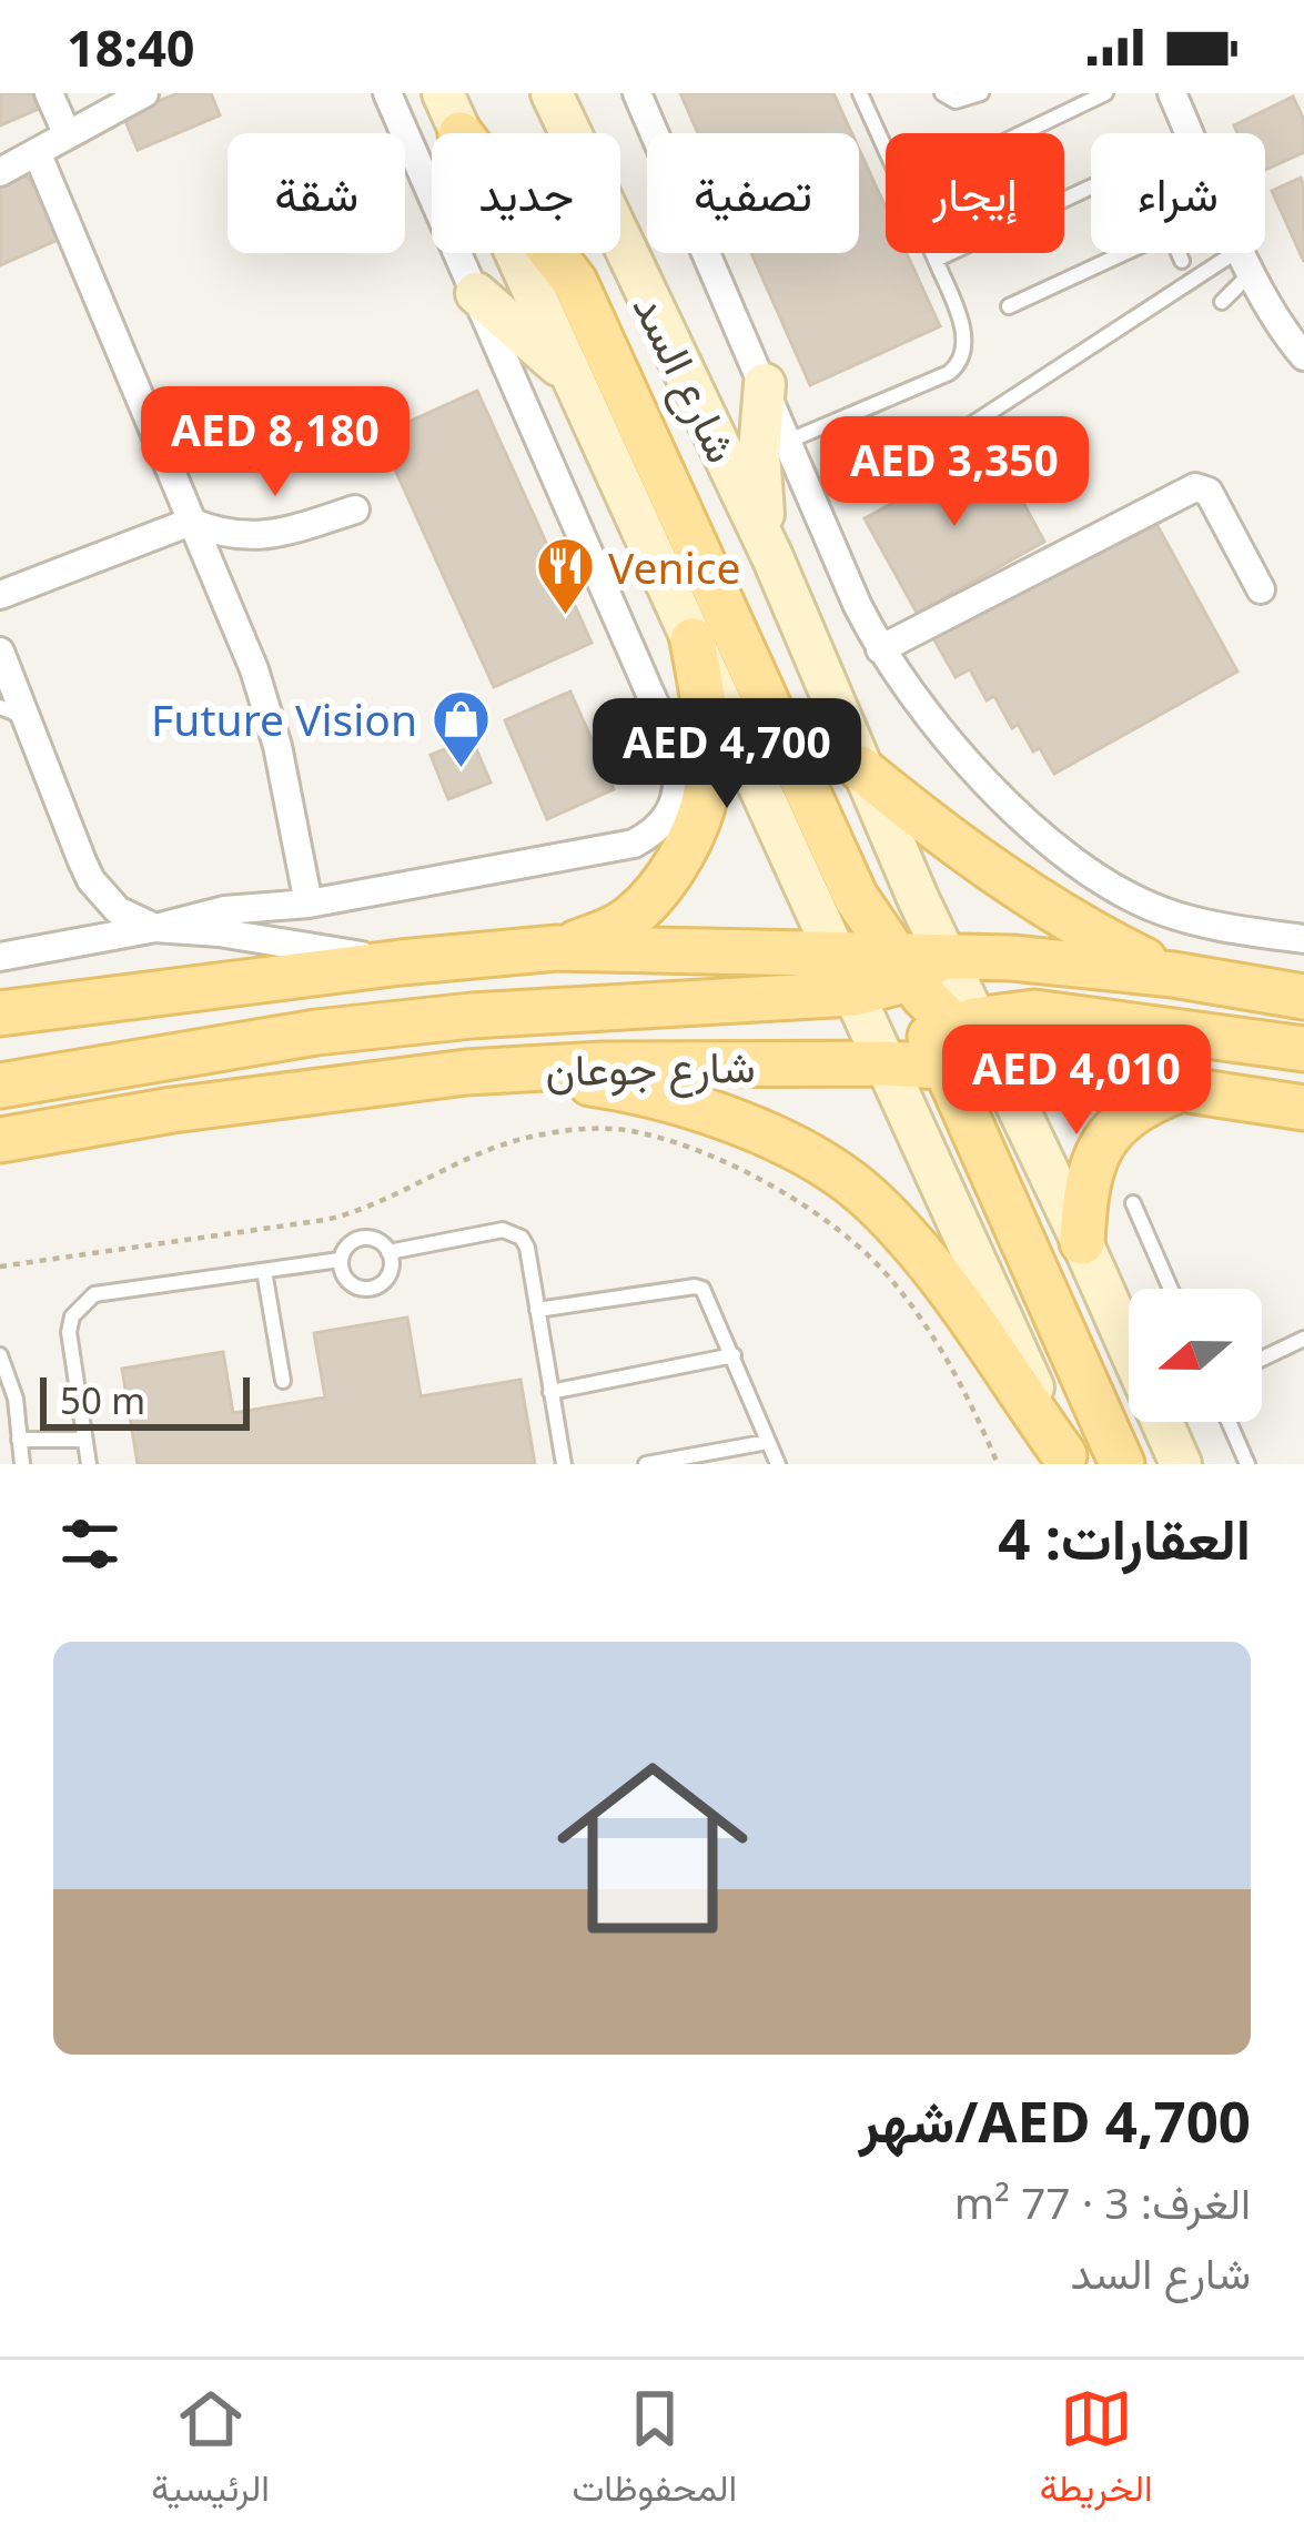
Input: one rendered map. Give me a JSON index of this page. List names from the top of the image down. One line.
{"streets":{"main road":["شارع السد","شارع جوعان"]},"crossings":[["شارع السد","شارع جوعان"]],"places":{"restaurant":["Venice"],"shop":["Future Vision"]},"scale_bar":"50 m","north":"left","page":{"status":"18:40","chip":["شراء","إيجار","تصفية","جديد","شقة"],"price":["AED 8,180","AED 3,350","AED 4,700","AED 4,010"],"scale":"50 m","heading":"العقارات: 4","list":[{"name":"AED 4,700/شهر","note":"الغرف: 3 · 77 m² · شارع السد"}],"tabs":["الخريطة","المحفوظات","الرئيسية"]}}
